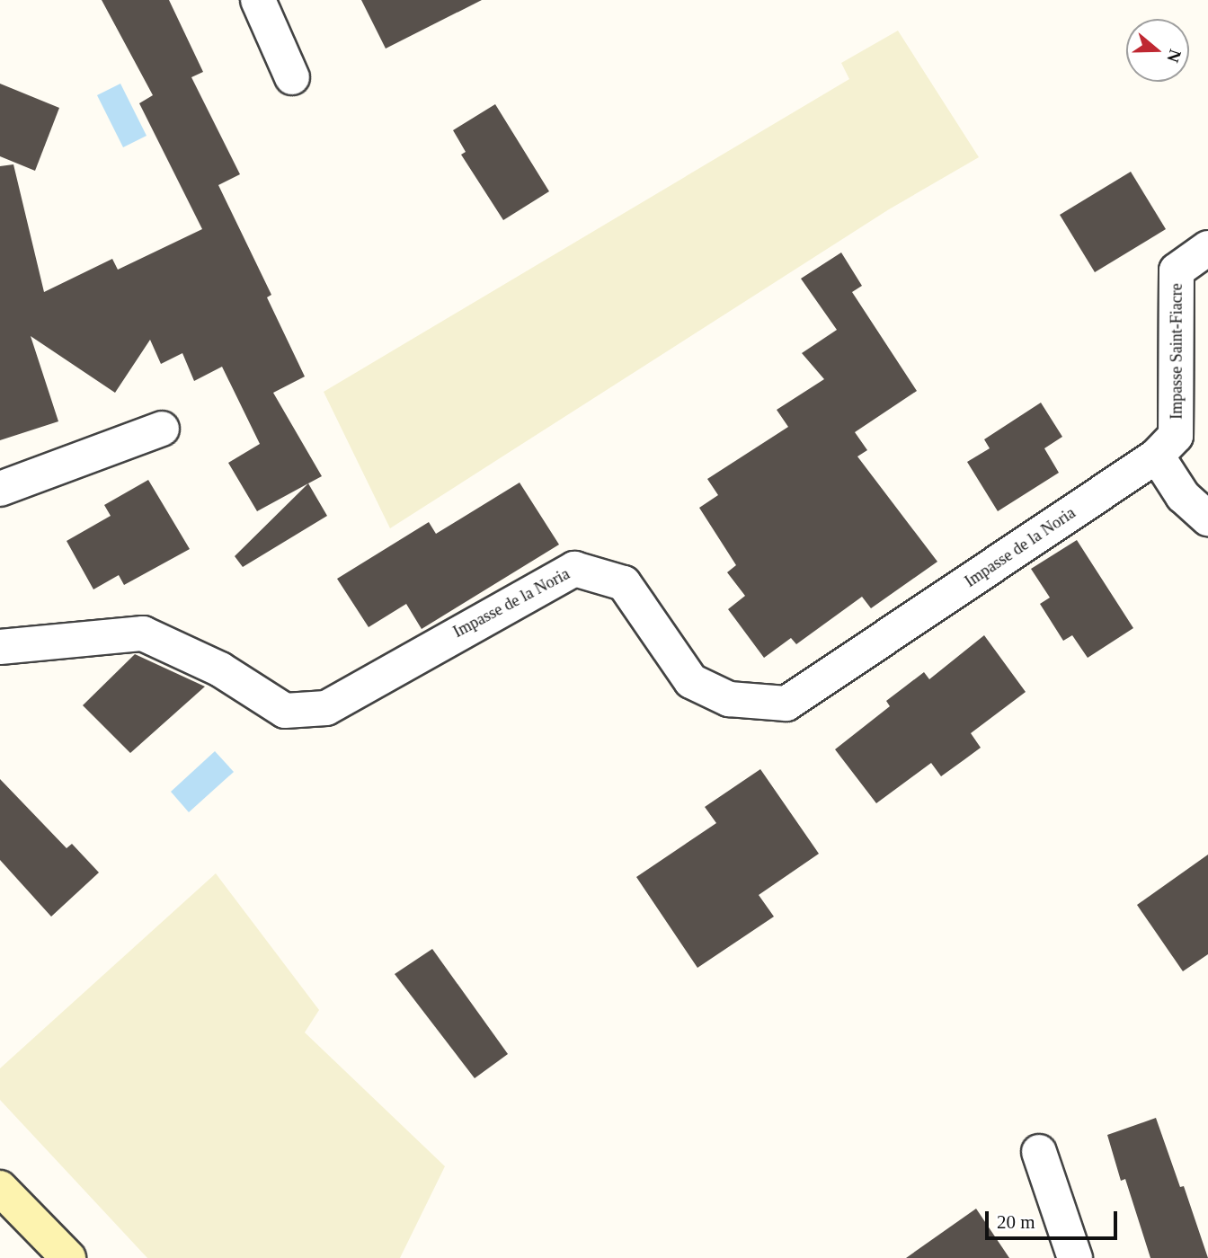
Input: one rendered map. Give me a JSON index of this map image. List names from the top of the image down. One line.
{"streets":{"street":["Impasse Saint-Fiacre","Impasse de la Noria"]},"crossings":[["Impasse Saint-Fiacre","Impasse de la Noria"]],"scale_bar":"20 m","north":"right"}
